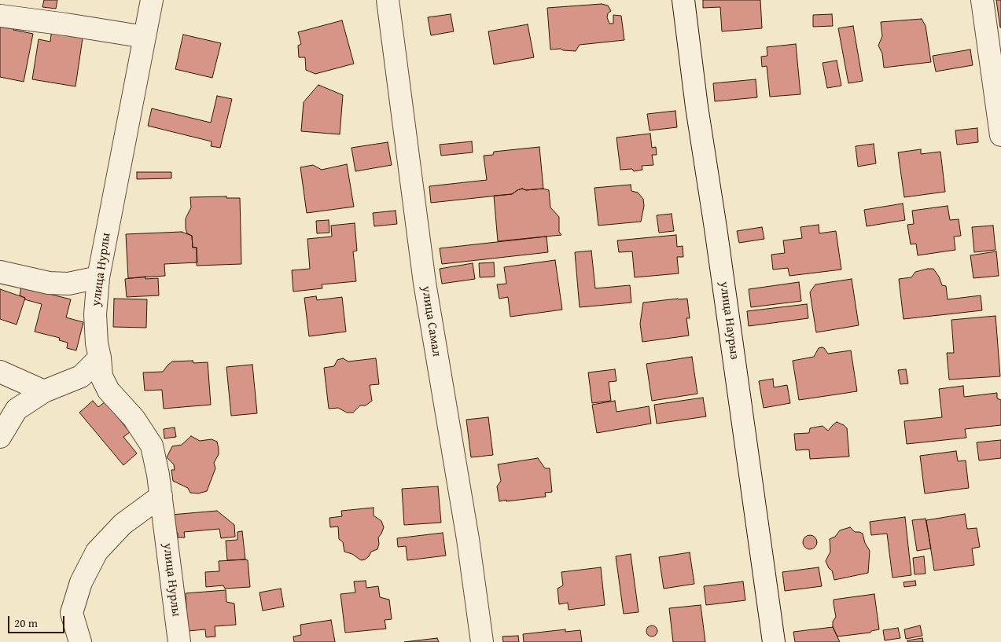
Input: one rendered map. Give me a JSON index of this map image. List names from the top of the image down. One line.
{"streets":{"street":["улица Нурлы","улица Наурыз","улица Самал"]},"scale_bar":"20 m"}
